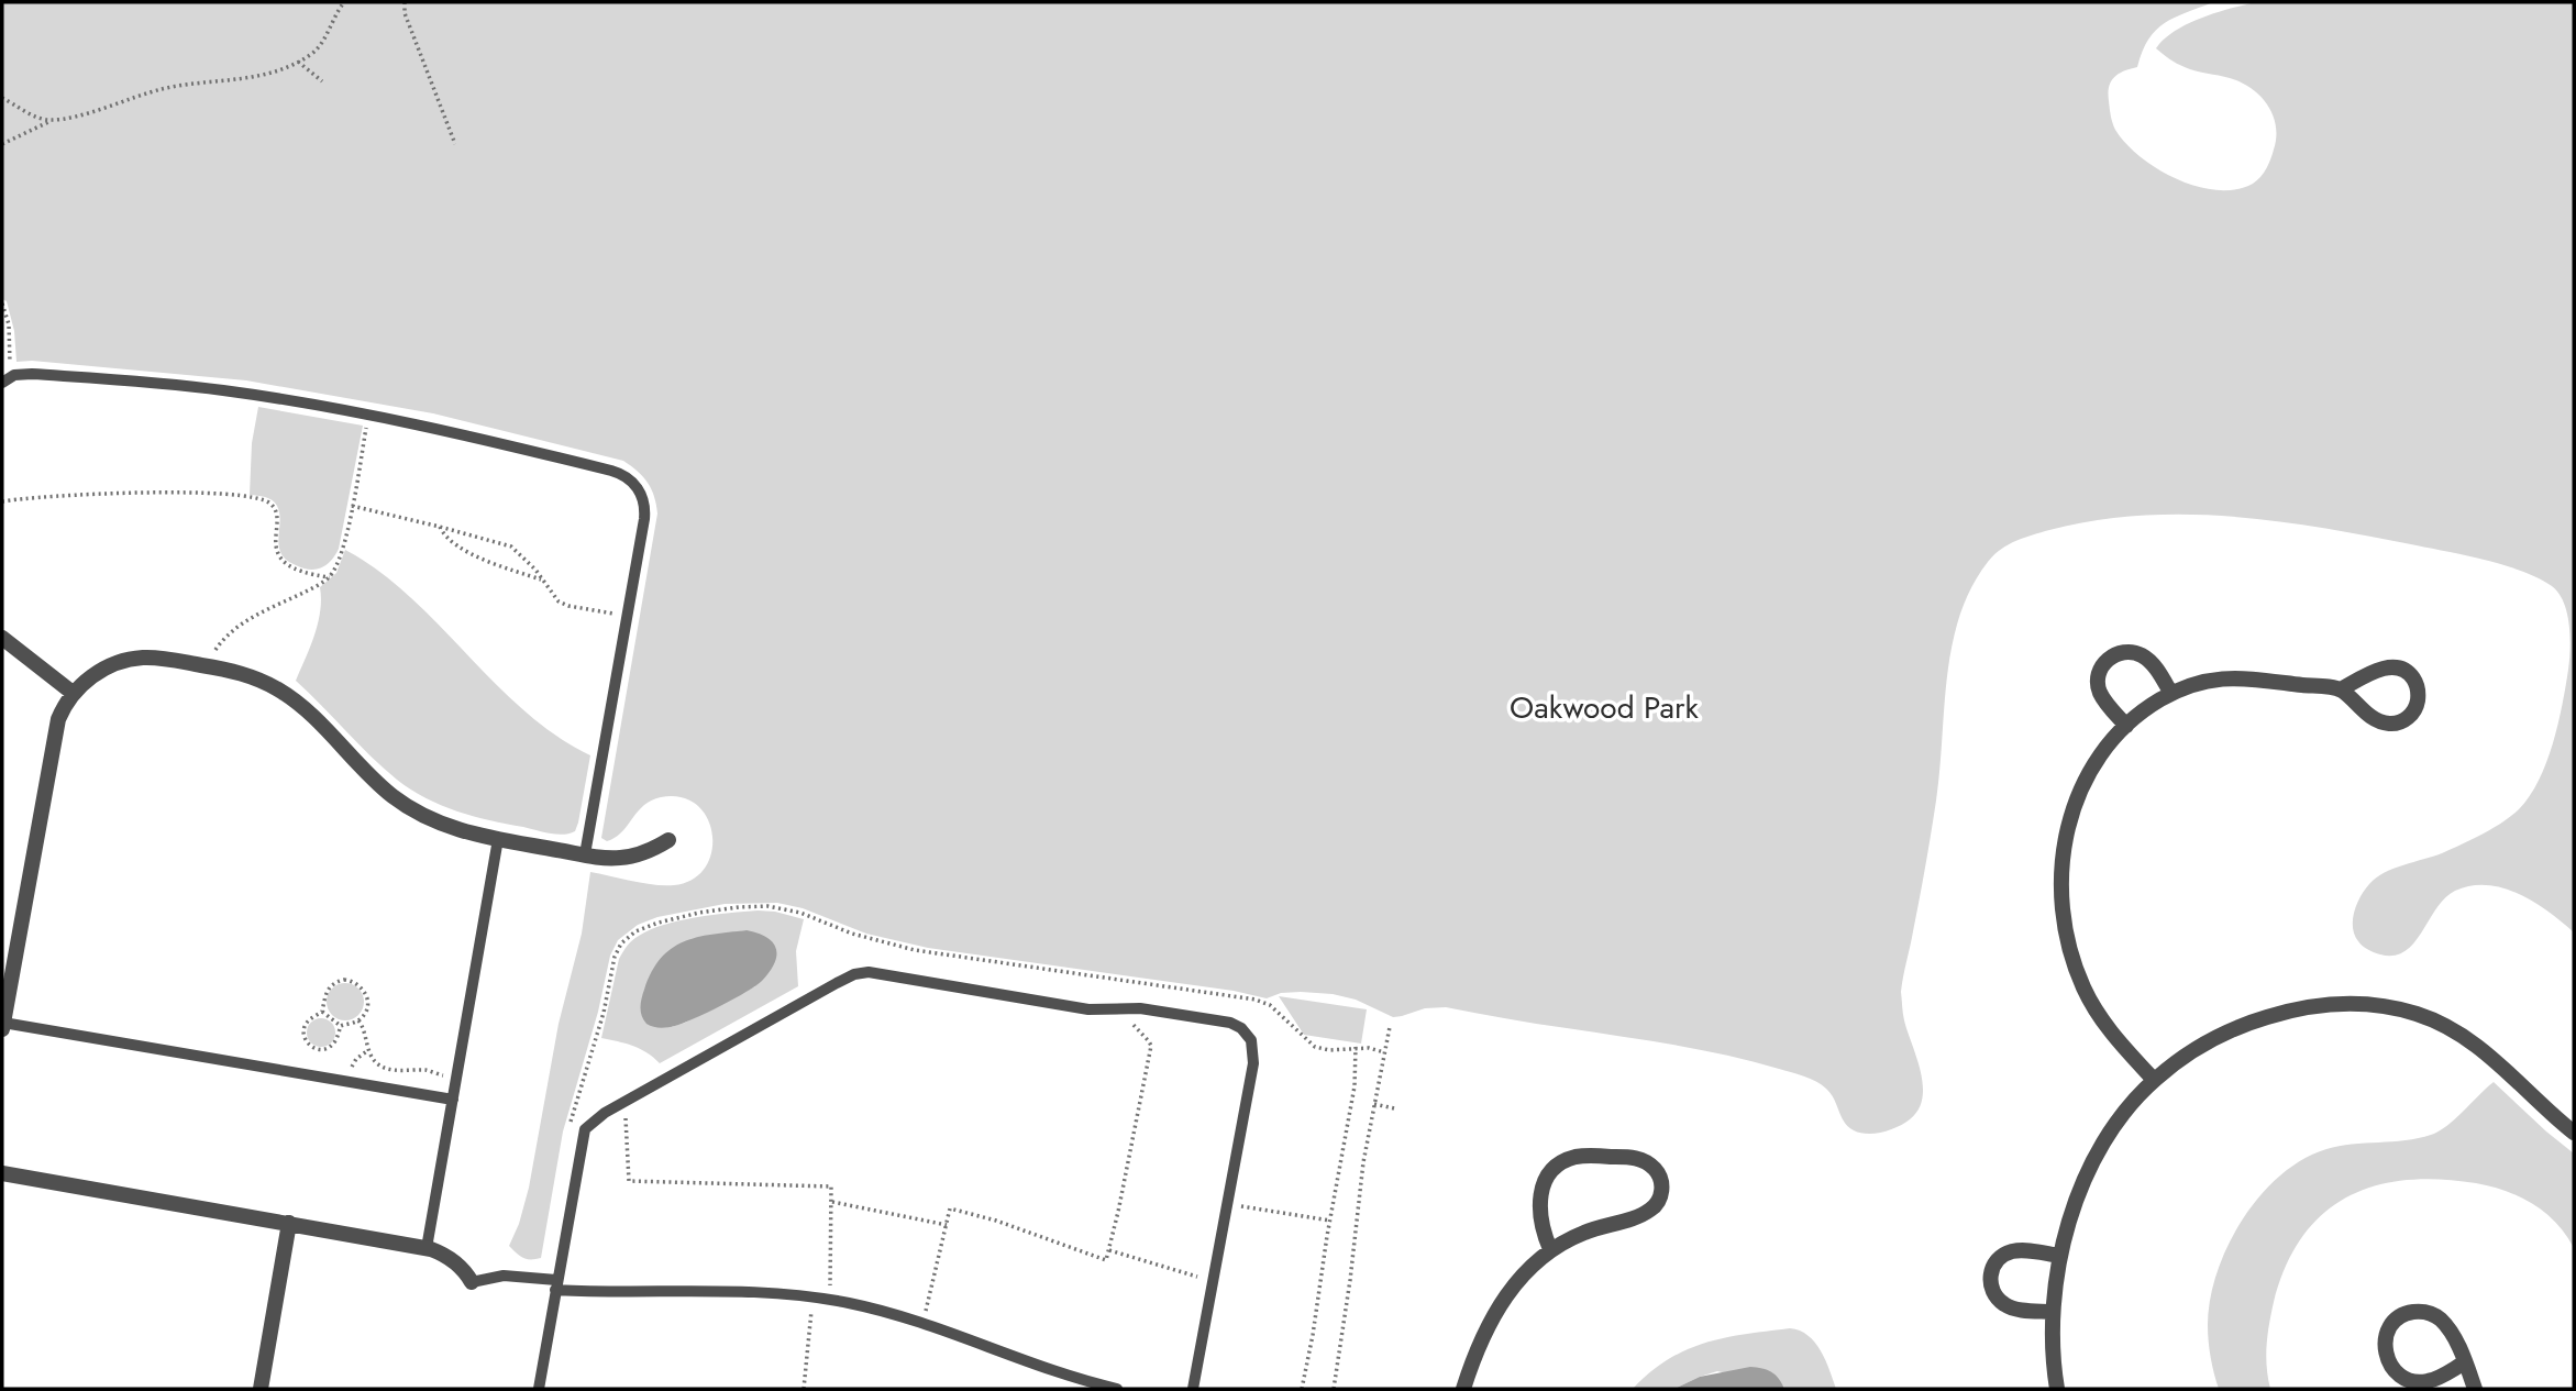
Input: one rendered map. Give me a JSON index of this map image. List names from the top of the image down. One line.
{"parks":["Oakwood Park"]}
